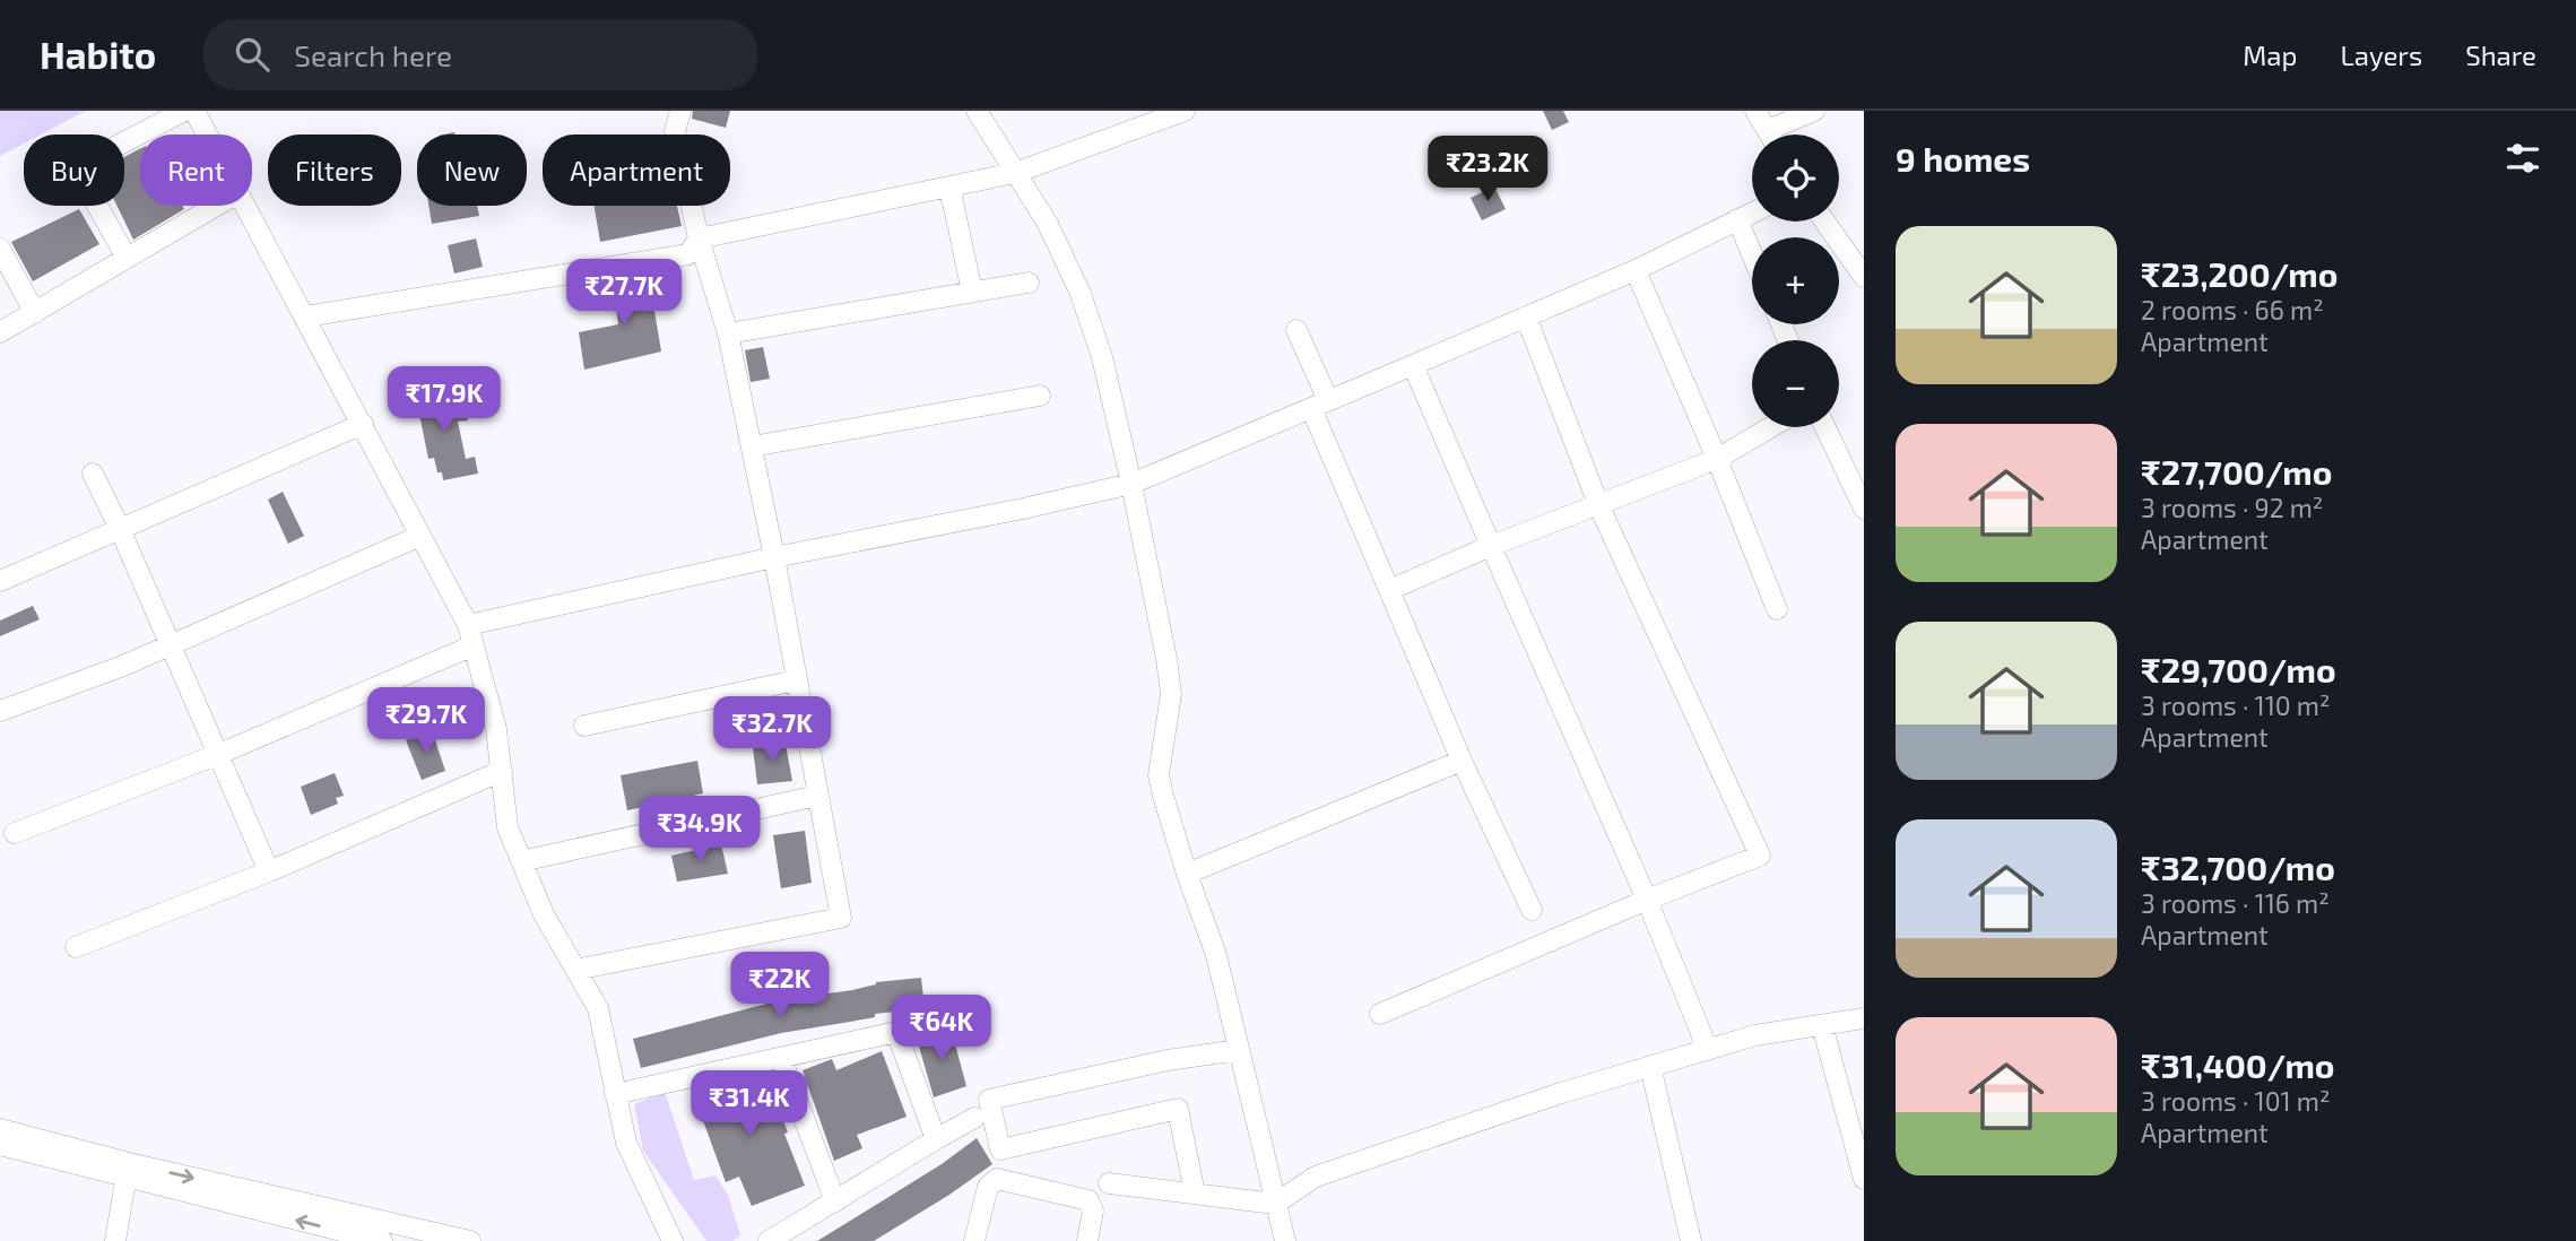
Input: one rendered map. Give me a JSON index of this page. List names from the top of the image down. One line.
{"page":{"header":"Habito","search":"Search here","nav":["Map","Layers","Share"],"heading":"9 homes","map_buttons":["+","−"],"chip":["Buy","Rent","Filters","New","Apartment"],"price":["₹23.2K","₹27.7K","₹17.9K","₹29.7K","₹32.7K","₹34.9K","₹22K","₹64K","₹31.4K"],"list":[{"name":"₹23,200/mo","note":"2 rooms · 66 m² · Apartment"},{"name":"₹27,700/mo","note":"3 rooms · 92 m² · Apartment"},{"name":"₹29,700/mo","note":"3 rooms · 110 m² · Apartment"},{"name":"₹32,700/mo","note":"3 rooms · 116 m² · Apartment"},{"name":"₹31,400/mo","note":"3 rooms · 101 m² · Apartment"}]}}
